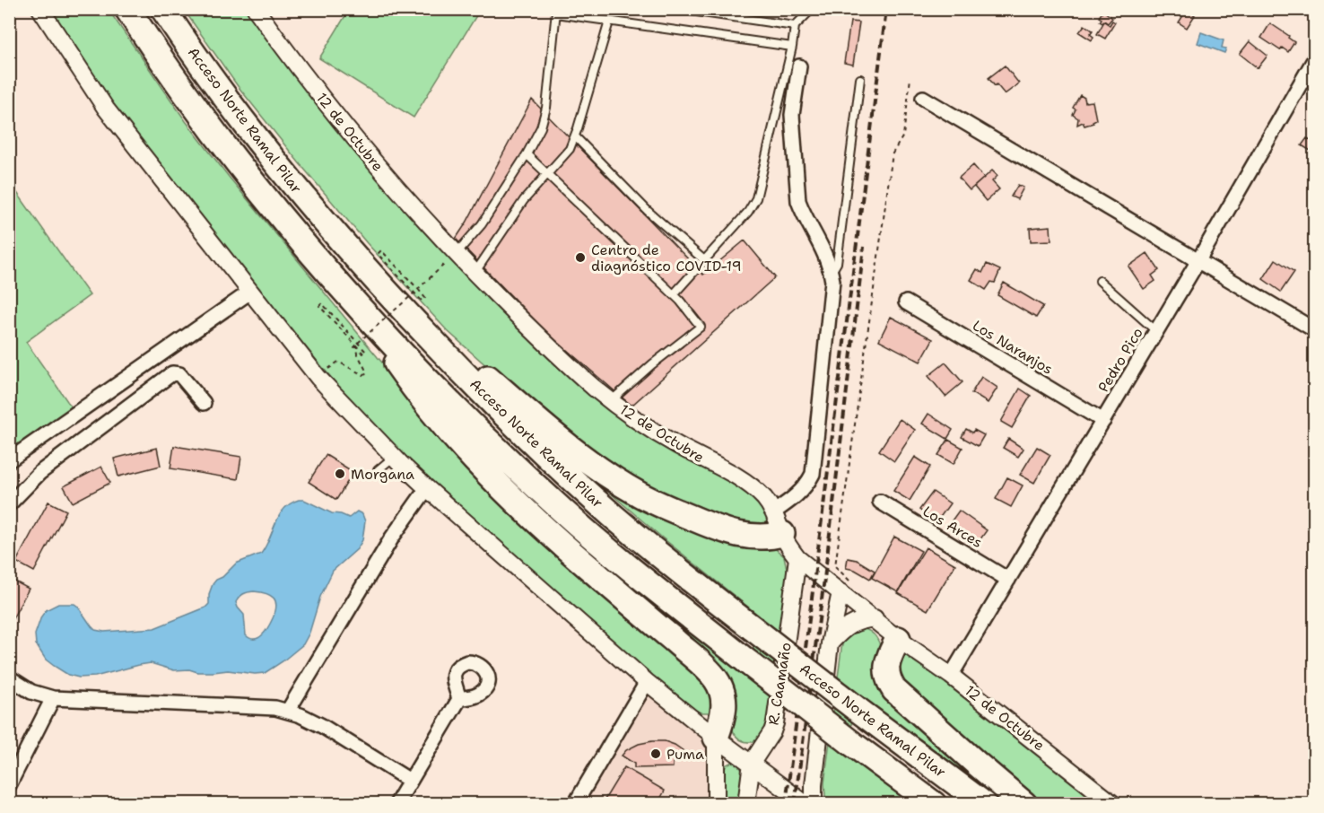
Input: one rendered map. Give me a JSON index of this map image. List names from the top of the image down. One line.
{"streets":{"highway":["Acceso Norte Ramal Pilar"],"street":["12 de Octubre","Los Naranjos","Pedro Pico","Los Arces","R. Caamaño"]},"crossings":[["12 de Octubre","Pedro Pico"],["12 de Octubre","R. Caamaño"],["Los Naranjos","Pedro Pico"],["Pedro Pico","Los Arces"]],"places":["Centro de diagnóstico COVID-19","Morgana","Puma"]}
